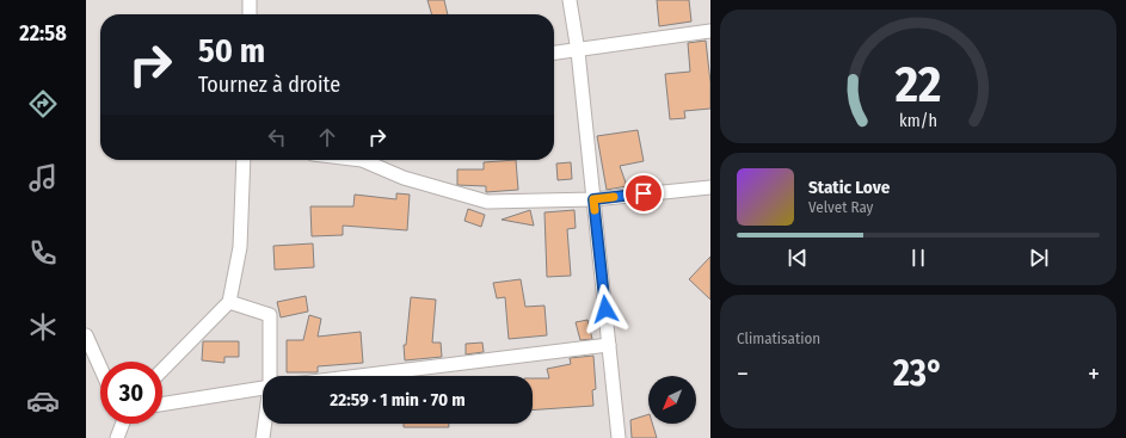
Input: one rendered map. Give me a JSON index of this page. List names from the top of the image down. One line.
{"north":"bottom left","page":{"tabs":"22:58","turn":["50 m","Tournez à droite"],"song":["Static Love","Velvet Ray"],"tile":"Climatisation","heat":["−","23°","+"],"limit":"30","trip":"22:59 · 1 min · 70 m","gauge":["22","km/h"]}}
